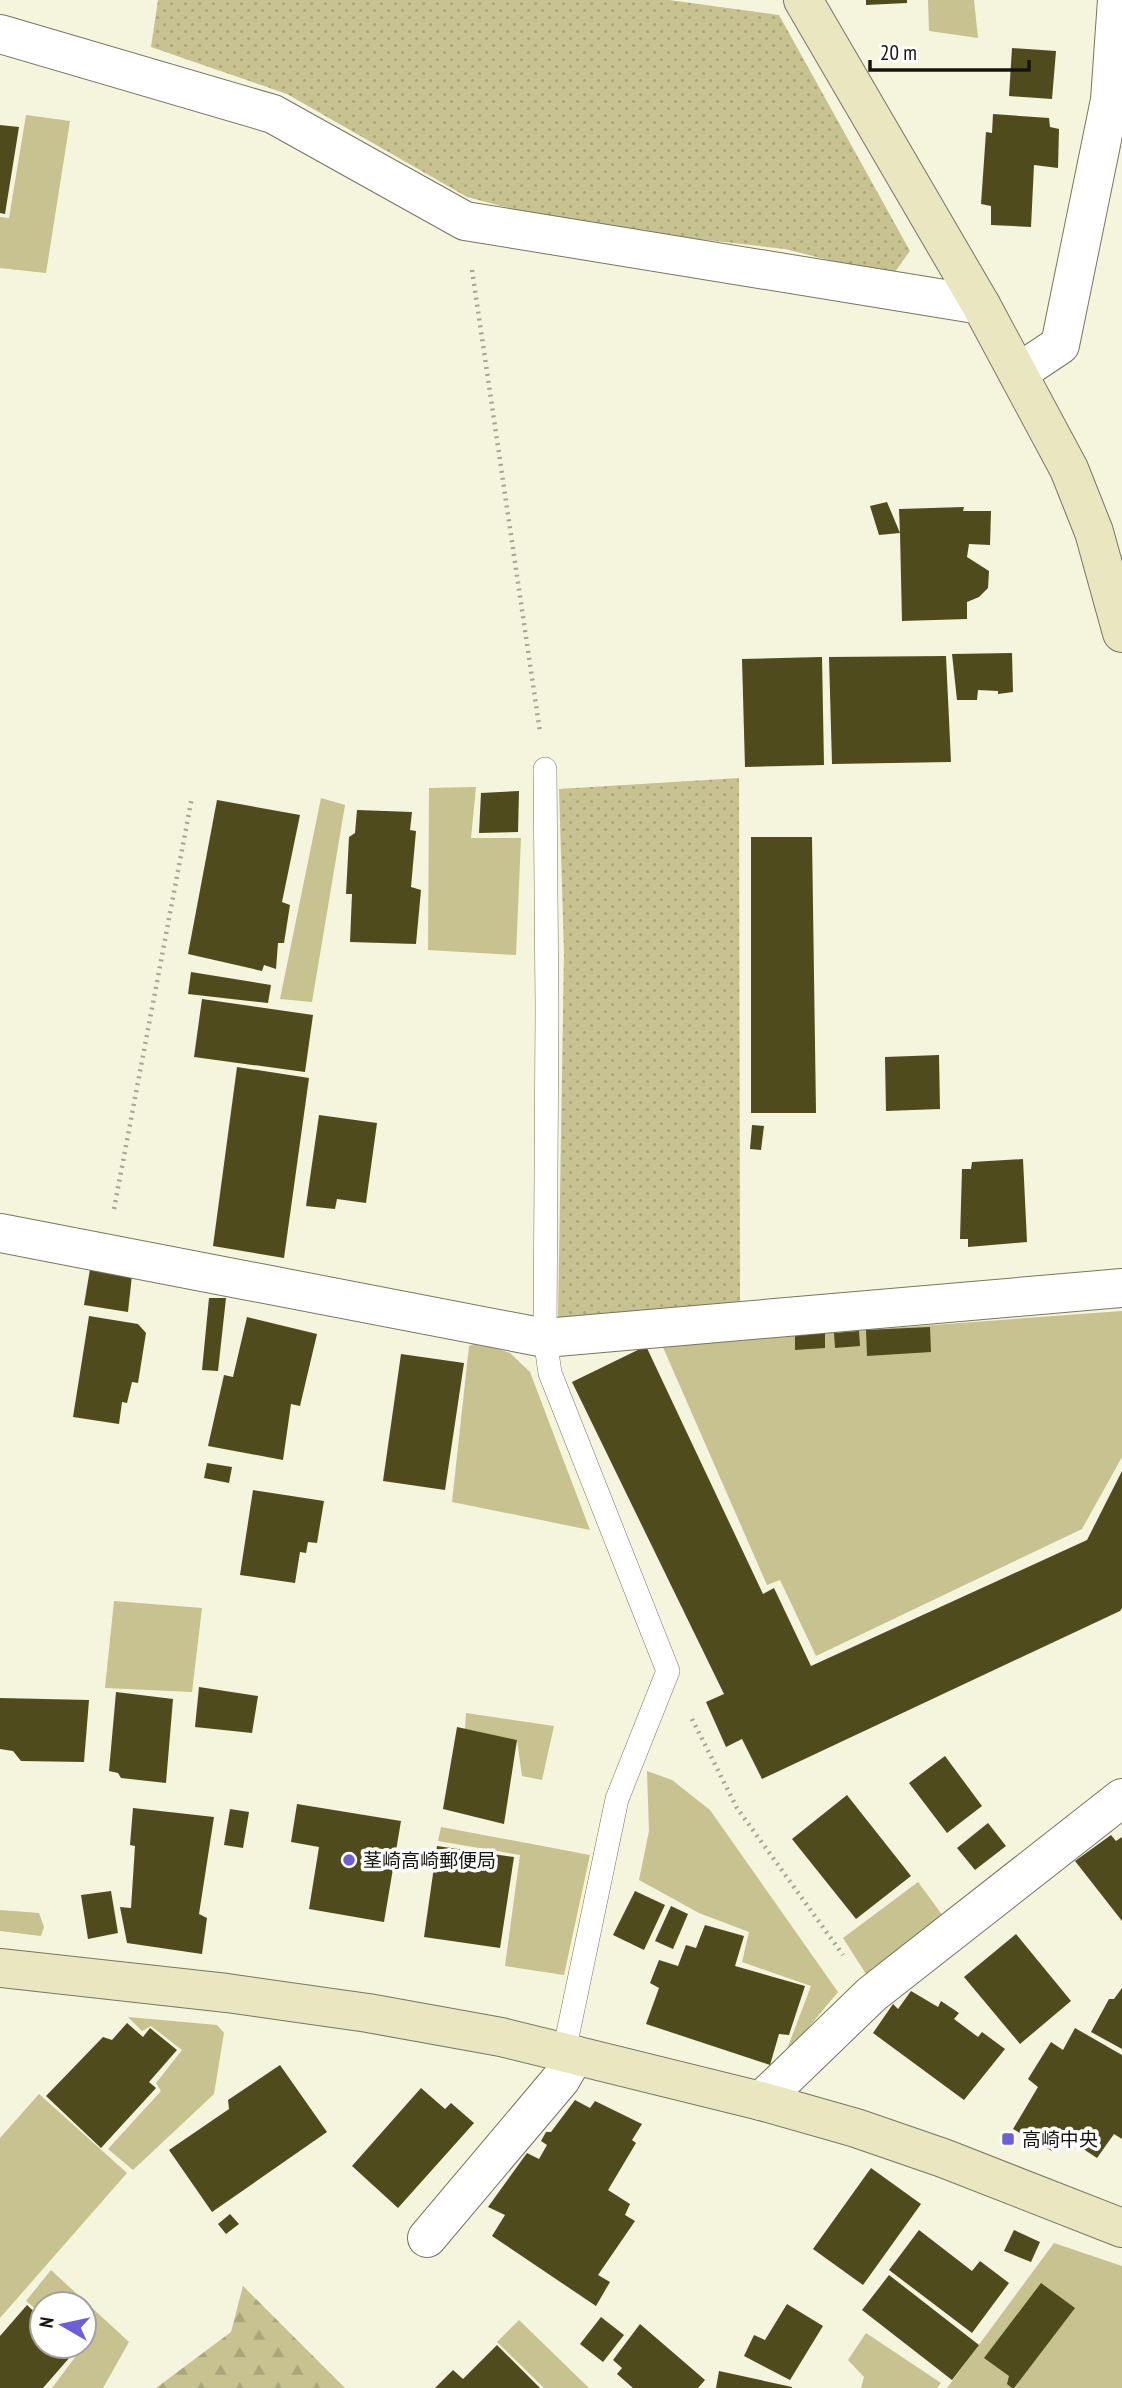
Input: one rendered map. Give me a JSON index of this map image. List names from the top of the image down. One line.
{"places":{"other":["茎崎高崎郵便局"],"transit":["高崎中央"]},"scale_bar":"20 m","north":"left"}
